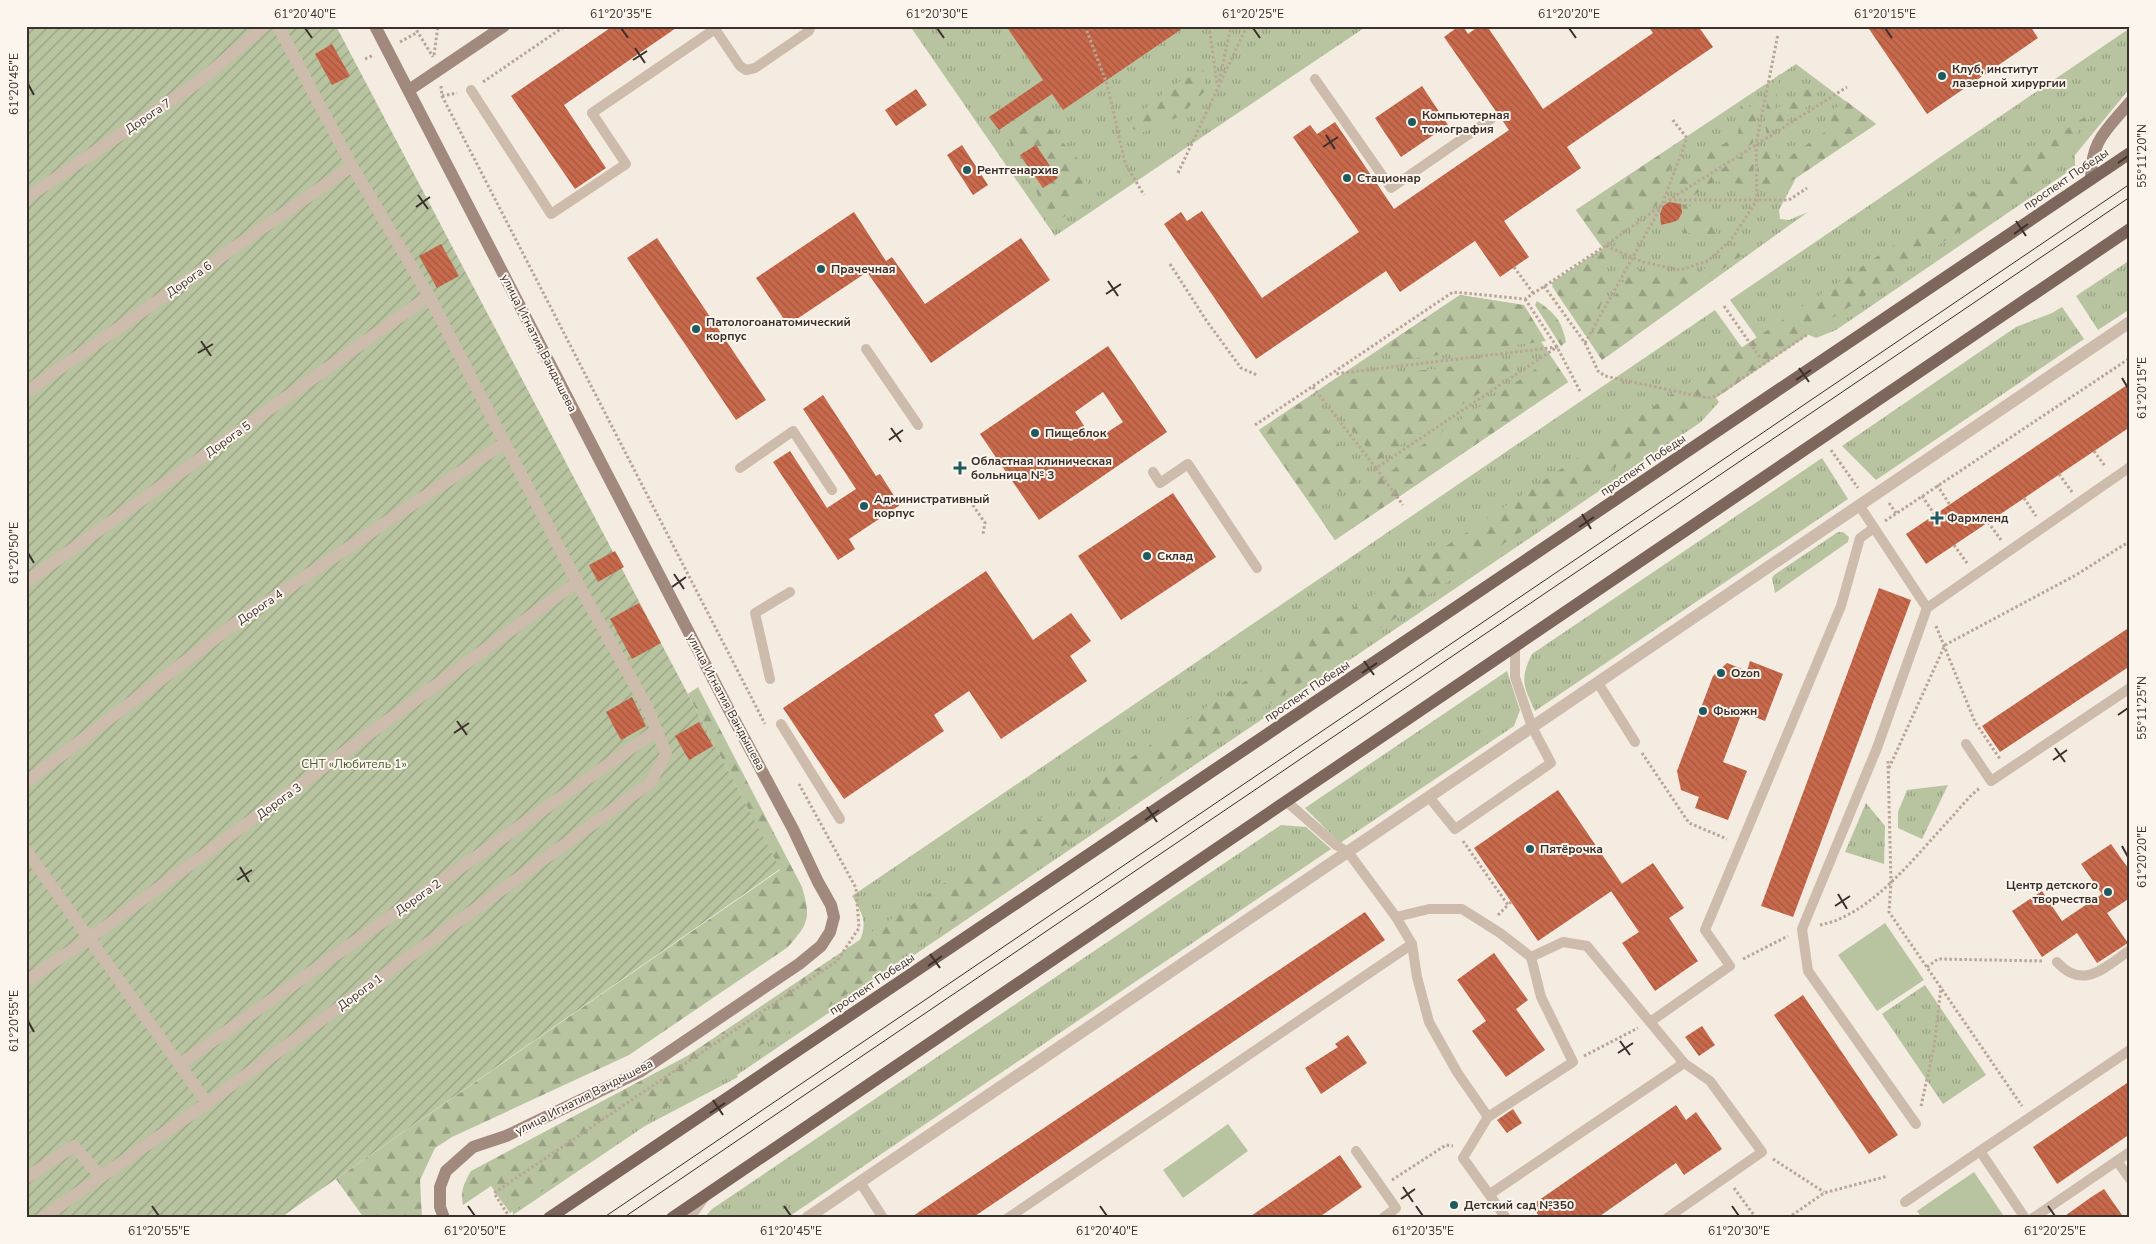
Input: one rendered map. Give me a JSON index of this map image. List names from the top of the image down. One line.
{"streets":{"main road":["проспект Победы"],"street":["Дорога 7","Дорога 6","улица Игнатия Вандышева","Дорога 5","Дорога 4","Дорога 3","Дорога 2","Дорога 1"]},"crossings":[["Дорога 2","Дорога 1"]],"parks":["СНТ «Любитель 1»"],"places":{"other":["Клуб, институт лазерной хирургии","Компьютерная томография","Рентгенархив","Стационар","Прачечная","Патологоанатомический корпус","Пищеблок","Административный корпус","Склад","Ozon","Фьюжн","Пятёрочка","Центр детского творчества","Детский сад №350"],"health":["Областная клиническая больница № 3","Фармленд"]},"coordinates":["61°20'40\"E","61°20'35\"E","61°20'30\"E","61°20'25\"E","61°20'20\"E","61°20'15\"E","61°20'45\"E","55°11'20\"N","61°20'50\"E","55°11'25\"N","61°20'55\"E"]}
